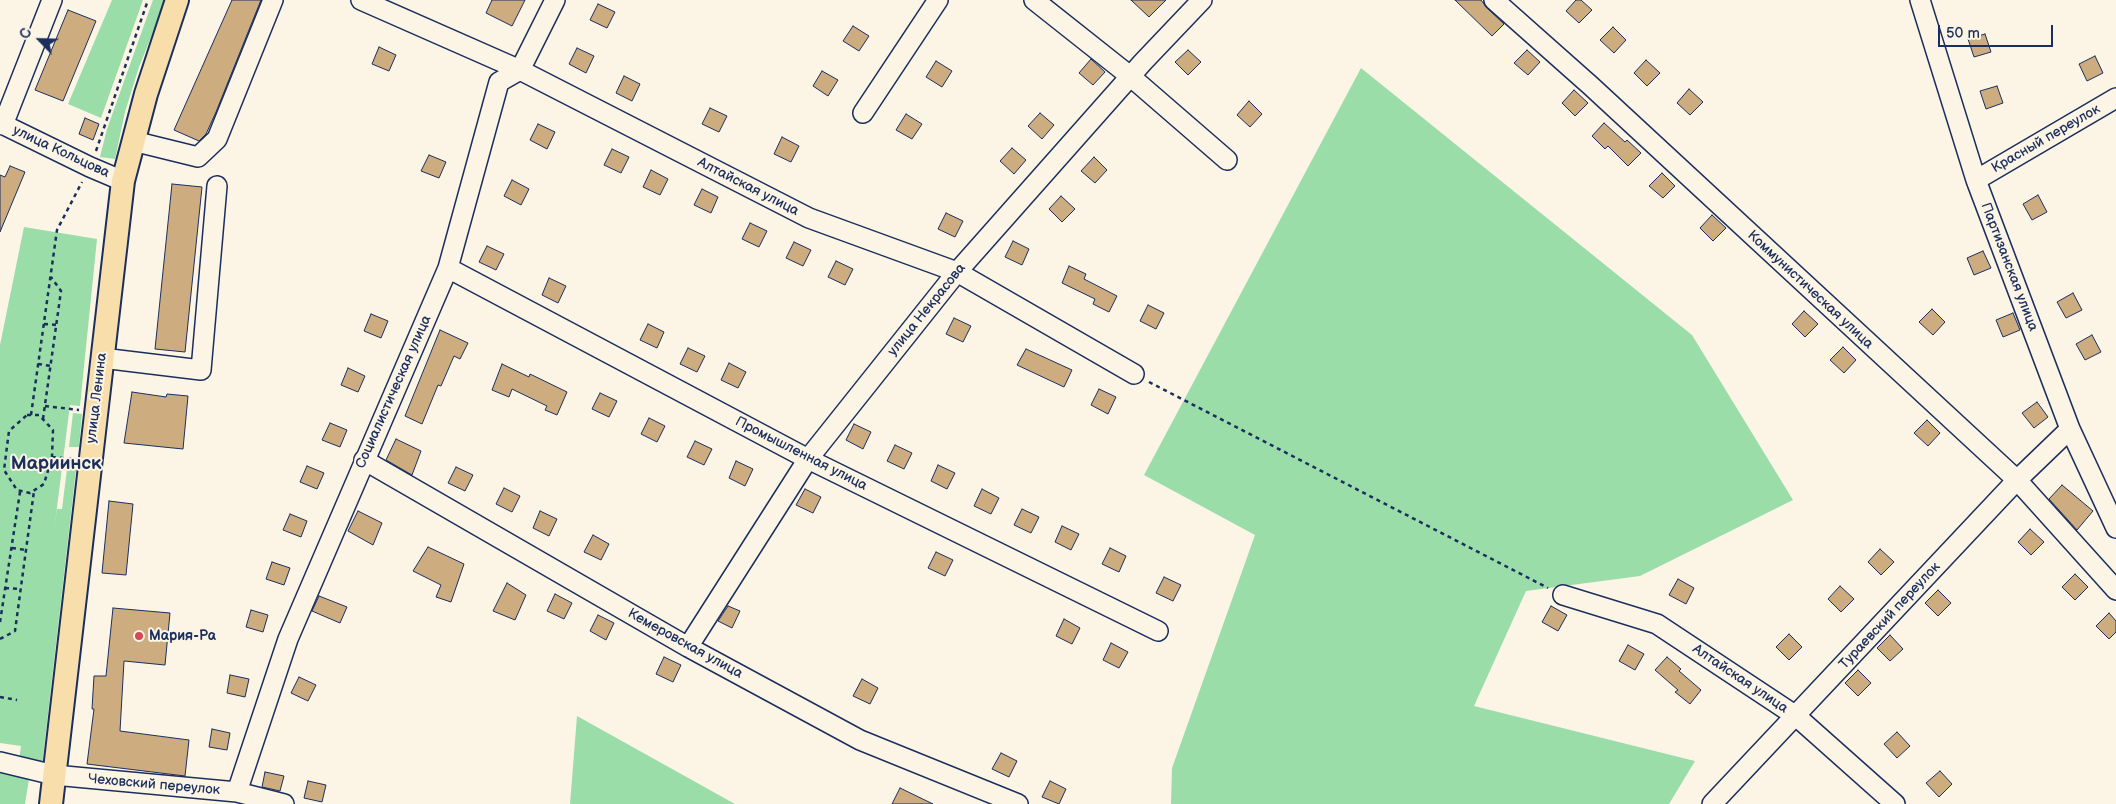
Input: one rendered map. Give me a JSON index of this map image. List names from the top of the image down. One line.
{"streets":{"main road":["улица Ленина"],"street":["Красный переулок","улица Кольцова","Алтайская улица","Партизанская улица","Коммунистическая улица","улица Некрасова","Социалистическая улица","Промышленная улица","Тураевский переулок","Кемеровская улица","Чеховский переулок"]},"crossings":[["Красный переулок","Партизанская улица"],["улица Кольцова","улица Ленина"],["Алтайская улица","улица Некрасова"],["Алтайская улица","Социалистическая улица"],["Алтайская улица","Тураевский переулок"],["Партизанская улица","Тураевский переулок"],["Коммунистическая улица","Тураевский переулок"],["улица Некрасова","Промышленная улица"],["улица Некрасова","Кемеровская улица"],["Социалистическая улица","Промышленная улица"],["Социалистическая улица","Кемеровская улица"],["Социалистическая улица","Чеховский переулок"],["улица Ленина","Чеховский переулок"]],"districts":["Мариинск"],"places":["Мария-Ра"],"scale_bar":"50 m","north":"top left"}
